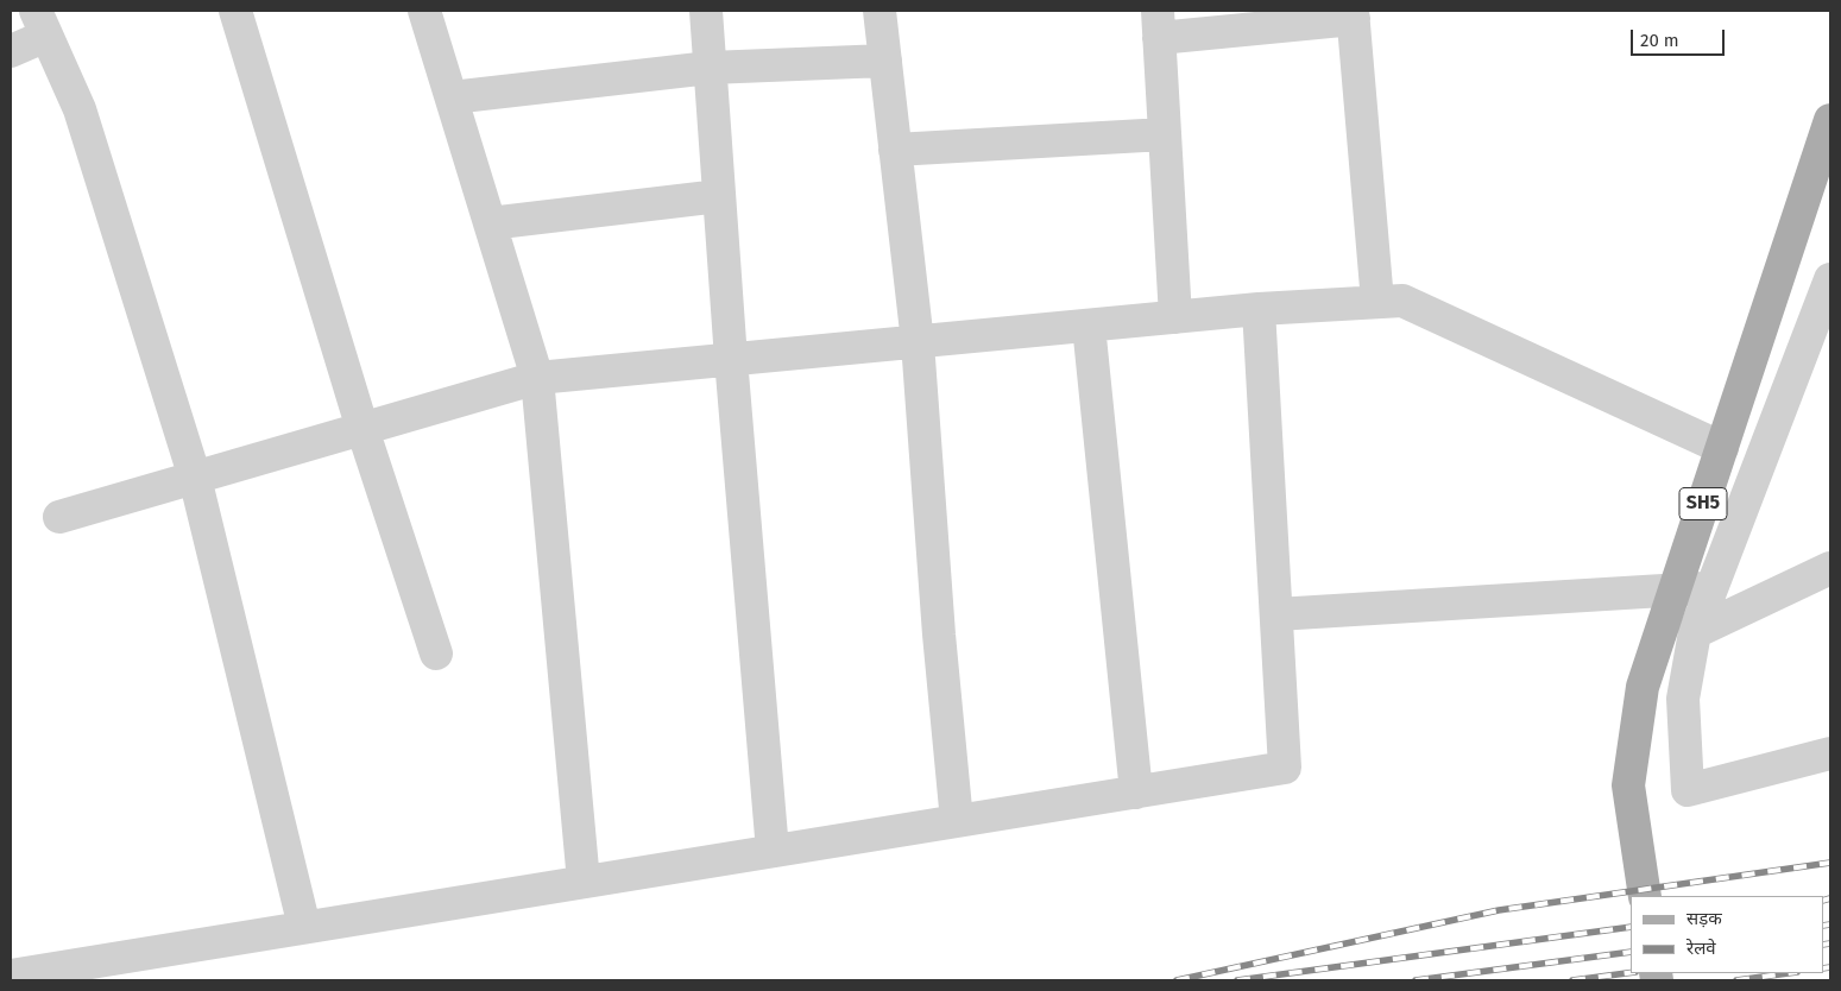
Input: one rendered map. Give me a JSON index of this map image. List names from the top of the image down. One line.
{"streets":{"main road":["SH5"]},"legend":["सड़क","रेलवे"],"scale_bar":"20 m"}
